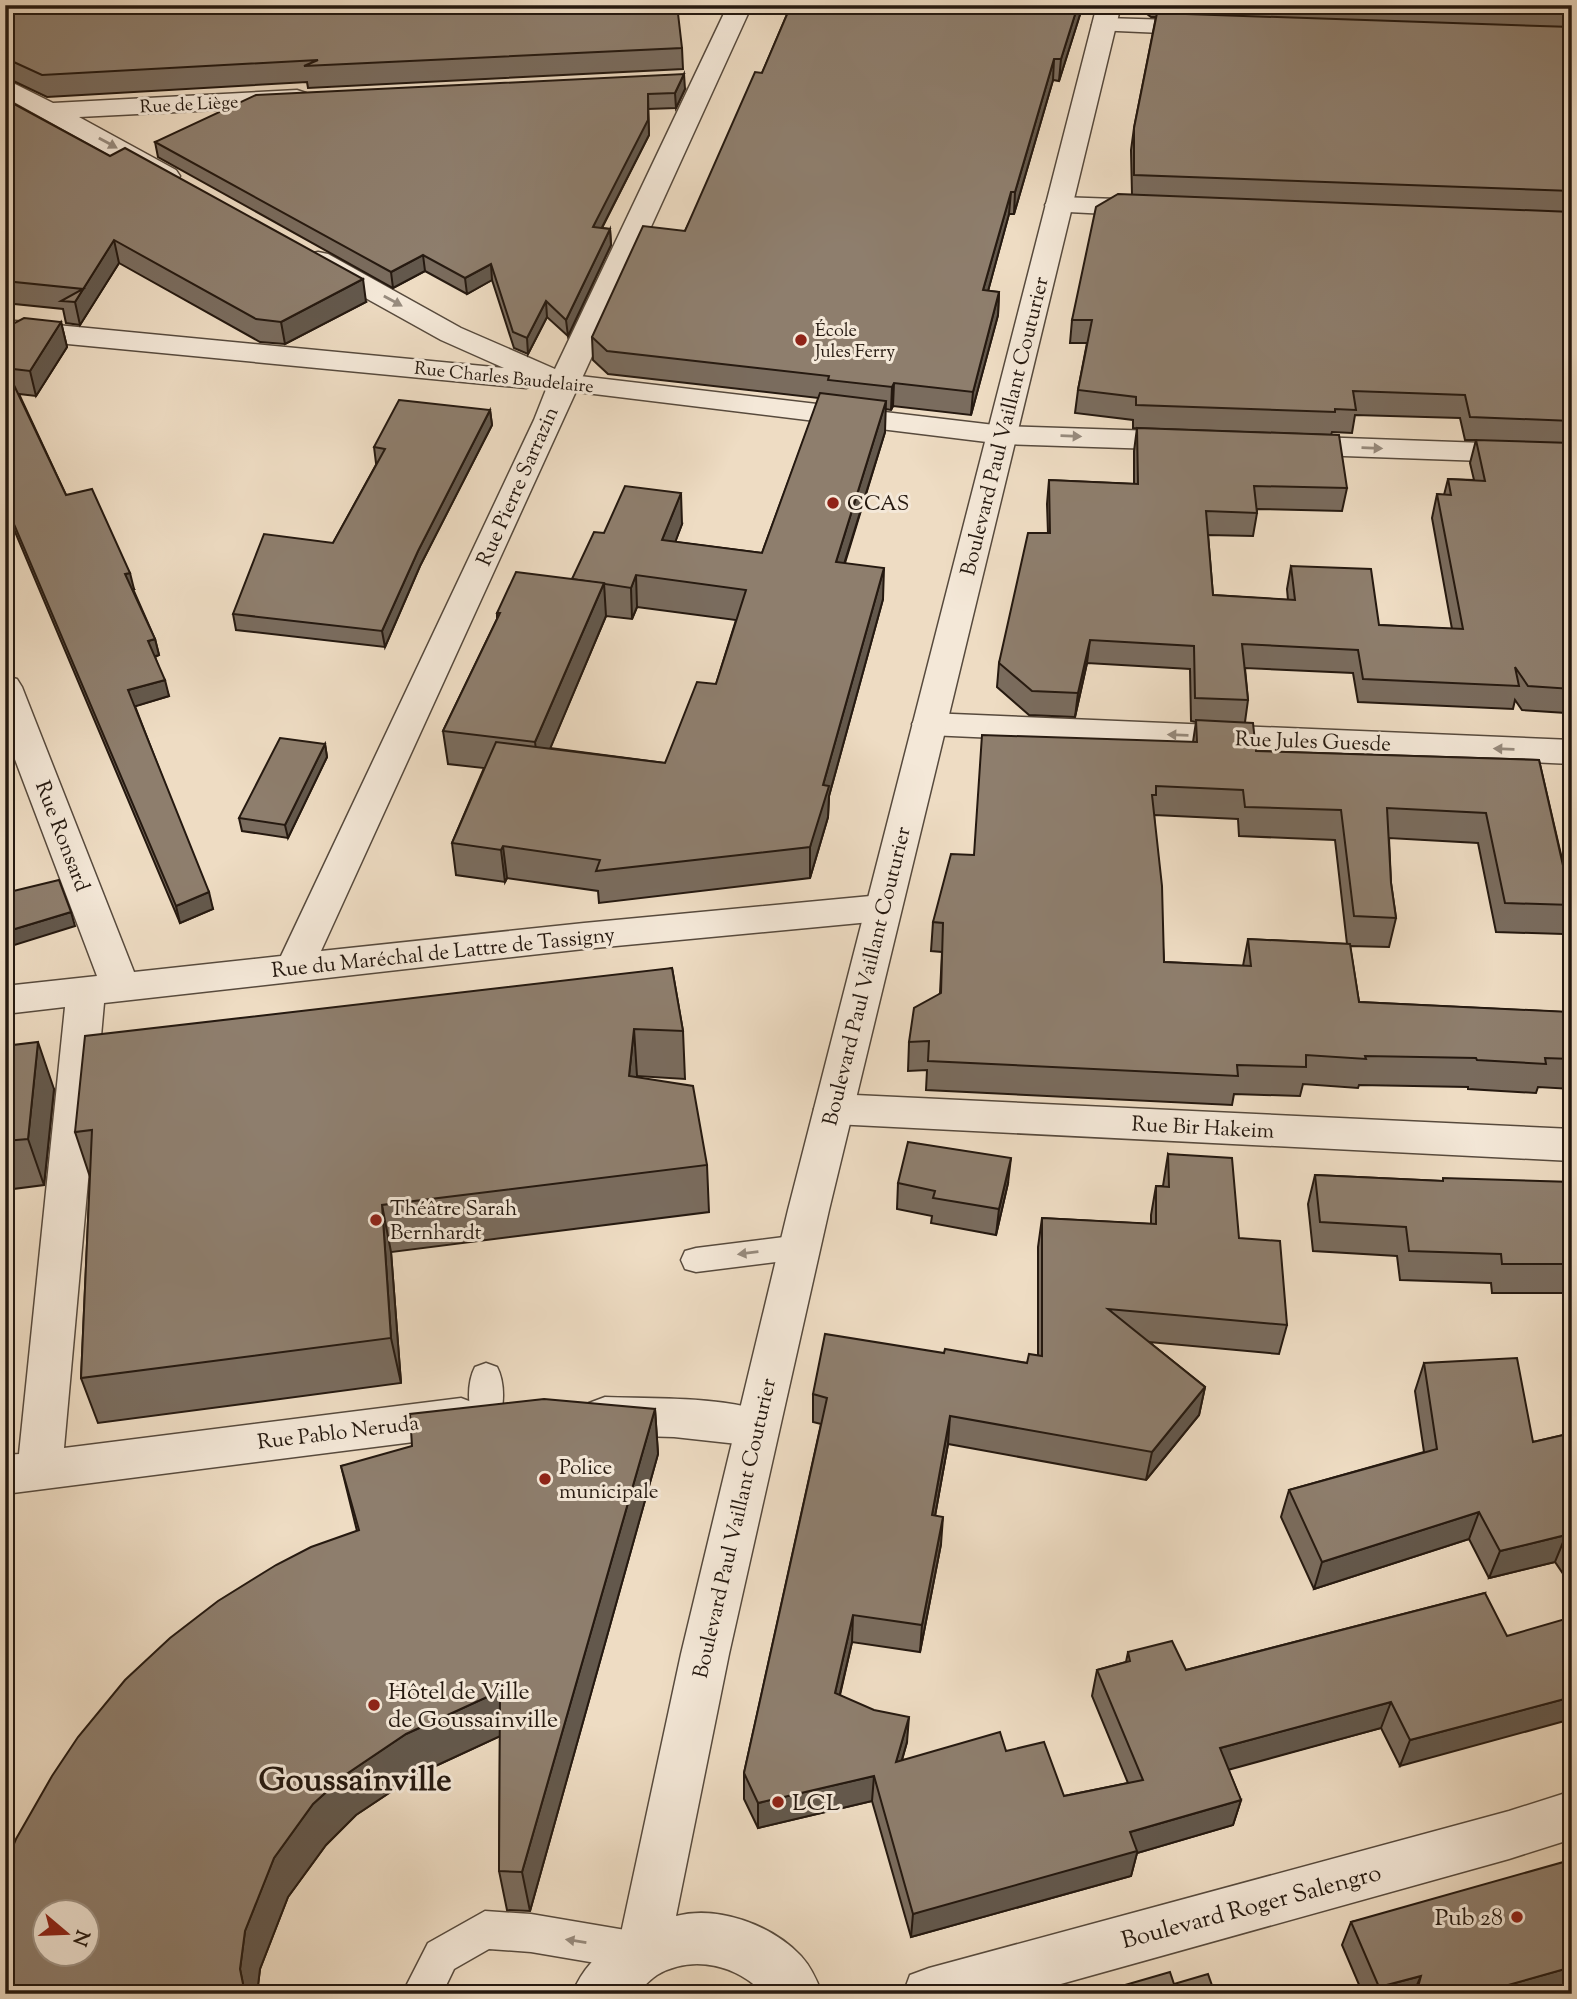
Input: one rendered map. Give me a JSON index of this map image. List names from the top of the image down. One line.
{"streets":{"street":["Rue de Liège","Rue Charles Baudelaire","Boulevard Paul Vaillant Couturier","Rue Pierre Sarrazin","Rue Jules Guesde","Rue Ronsard","Rue du Maréchal de Lattre de Tassigny","Rue Bir Hakeim","Rue Pablo Neruda","Boulevard Roger Salengro"]},"crossings":[["Rue Charles Baudelaire","Boulevard Paul Vaillant Couturier"],["Rue Charles Baudelaire","Rue Pierre Sarrazin"],["Boulevard Paul Vaillant Couturier","Rue Jules Guesde"],["Boulevard Paul Vaillant Couturier","Rue du Maréchal de Lattre de Tassigny"],["Boulevard Paul Vaillant Couturier","Rue Bir Hakeim"],["Boulevard Paul Vaillant Couturier","Rue Pablo Neruda"],["Rue Pierre Sarrazin","Rue du Maréchal de Lattre de Tassigny"],["Rue Ronsard","Rue du Maréchal de Lattre de Tassigny"]],"districts":["Goussainville"],"places":["École Jules Ferry","CCAS","Théâtre Sarah Bernhardt","Police municipale","Hôtel de Ville de Goussainville","LCL","Pub 28"],"north":"right"}
